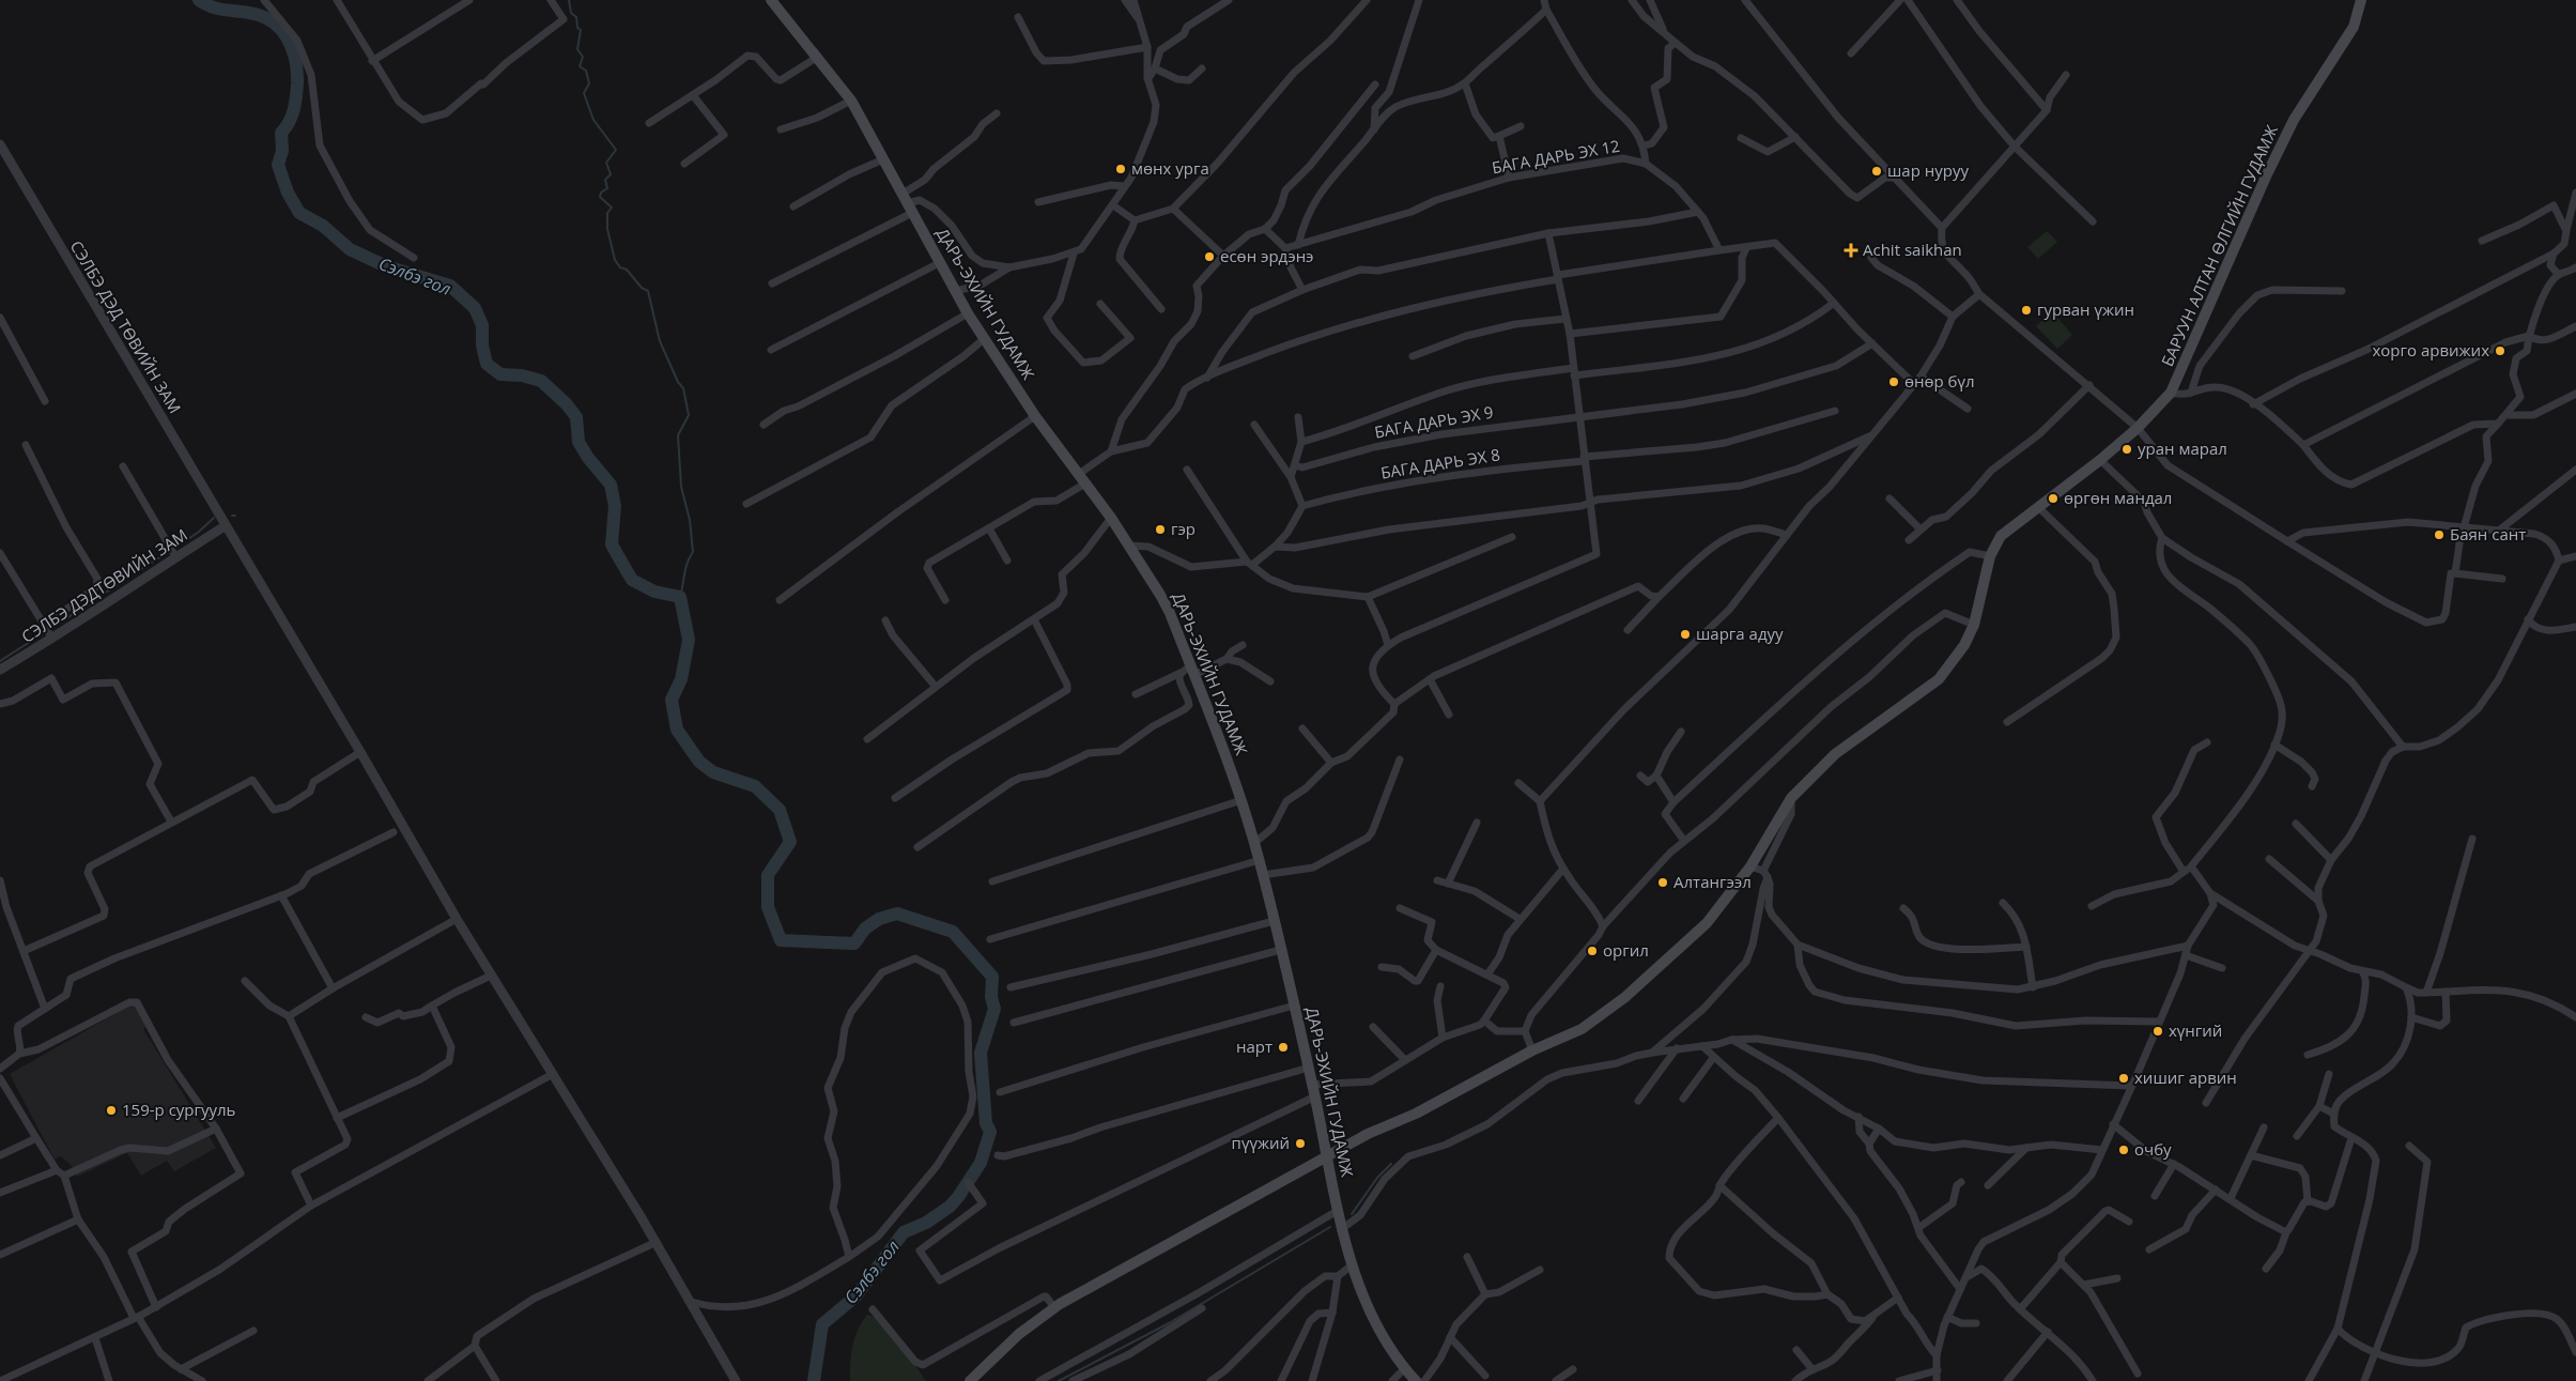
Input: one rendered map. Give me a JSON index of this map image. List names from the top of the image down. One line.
{"streets":{"main road":["БАРУУН АЛТАН ӨЛГИЙН ГУДАМЖ","ДАРЬ-ЭХИЙН ГУДАМЖ"],"street":["БАГА ДАРЬ ЭХ 12","СЭЛБЭ ДЭД ТӨВИЙН ЗАМ","БАГА ДАРЬ ЭХ 9","БАГА ДАРЬ ЭХ 8","СЭЛБЭ ДЭДТӨВИЙН ЗАМ"]},"crossings":[["СЭЛБЭ ДЭД ТӨВИЙН ЗАМ","СЭЛБЭ ДЭДТӨВИЙН ЗАМ"]],"water":["Сэлбэ гол"],"places":{"other":["мөнх урга","шар нуруу","есөн эрдэнэ","гурван үжин","хорго арвижих","өнөр бүл","уран марал","өргөн мандал","гэр","Баян сант","шарга адуу","Алтангээл","оргил","хүнгий","нарт","хишиг арвин","159-р сургууль","пүүжий","очбу"],"health":["Achit saikhan"]}}
